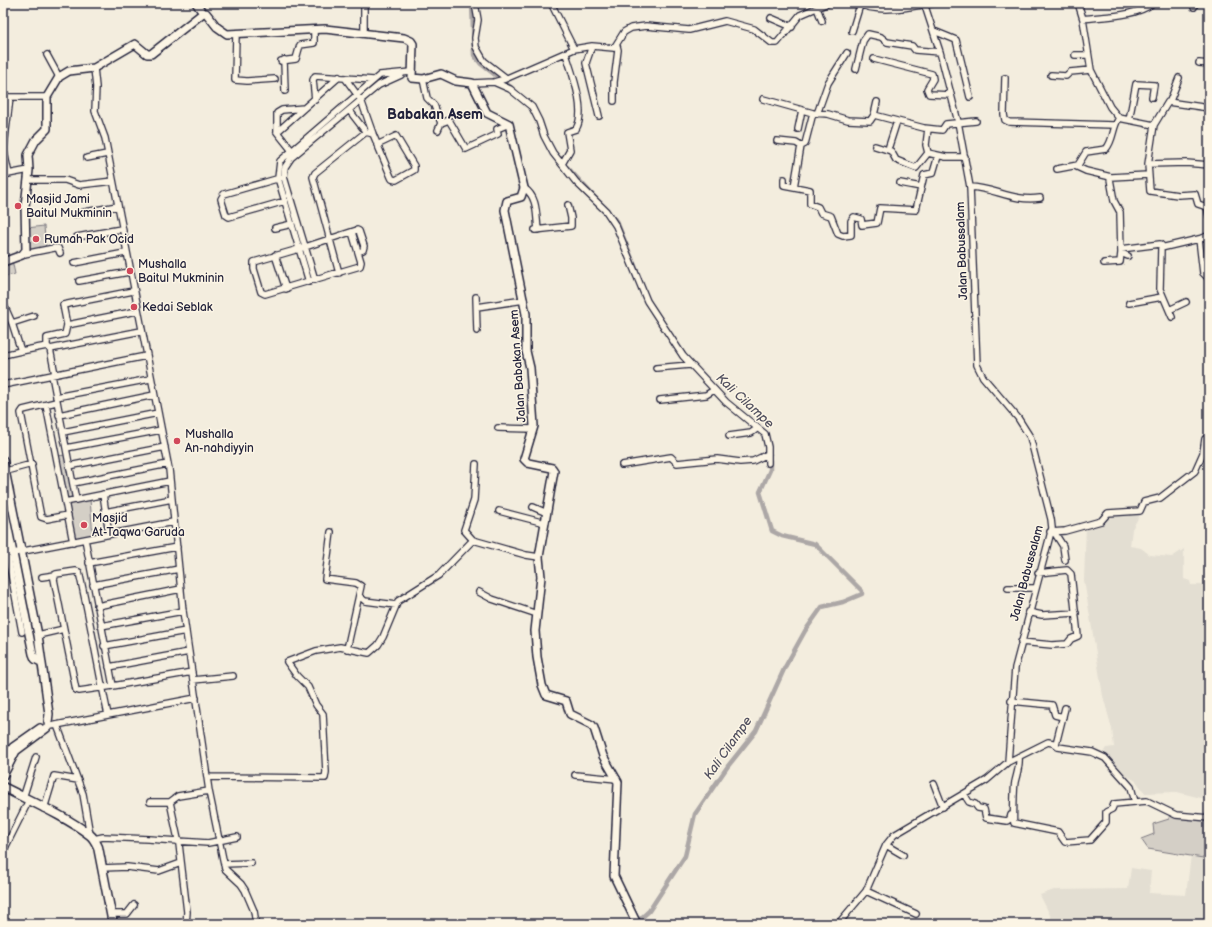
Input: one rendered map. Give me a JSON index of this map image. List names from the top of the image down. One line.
{"streets":{"street":["Jalan Babussalam","Jalan Babakan Asem"]},"districts":["Babakan Asem"],"water":["Kali Cilampe"],"places":["Masjid Jami Baitul Mukminin","Rumah Pak Ocid","Mushalla Baitul Mukminin","Kedai Seblak","Mushalla An-nahdiyyin","Masjid At-Taqwa Garuda"]}
